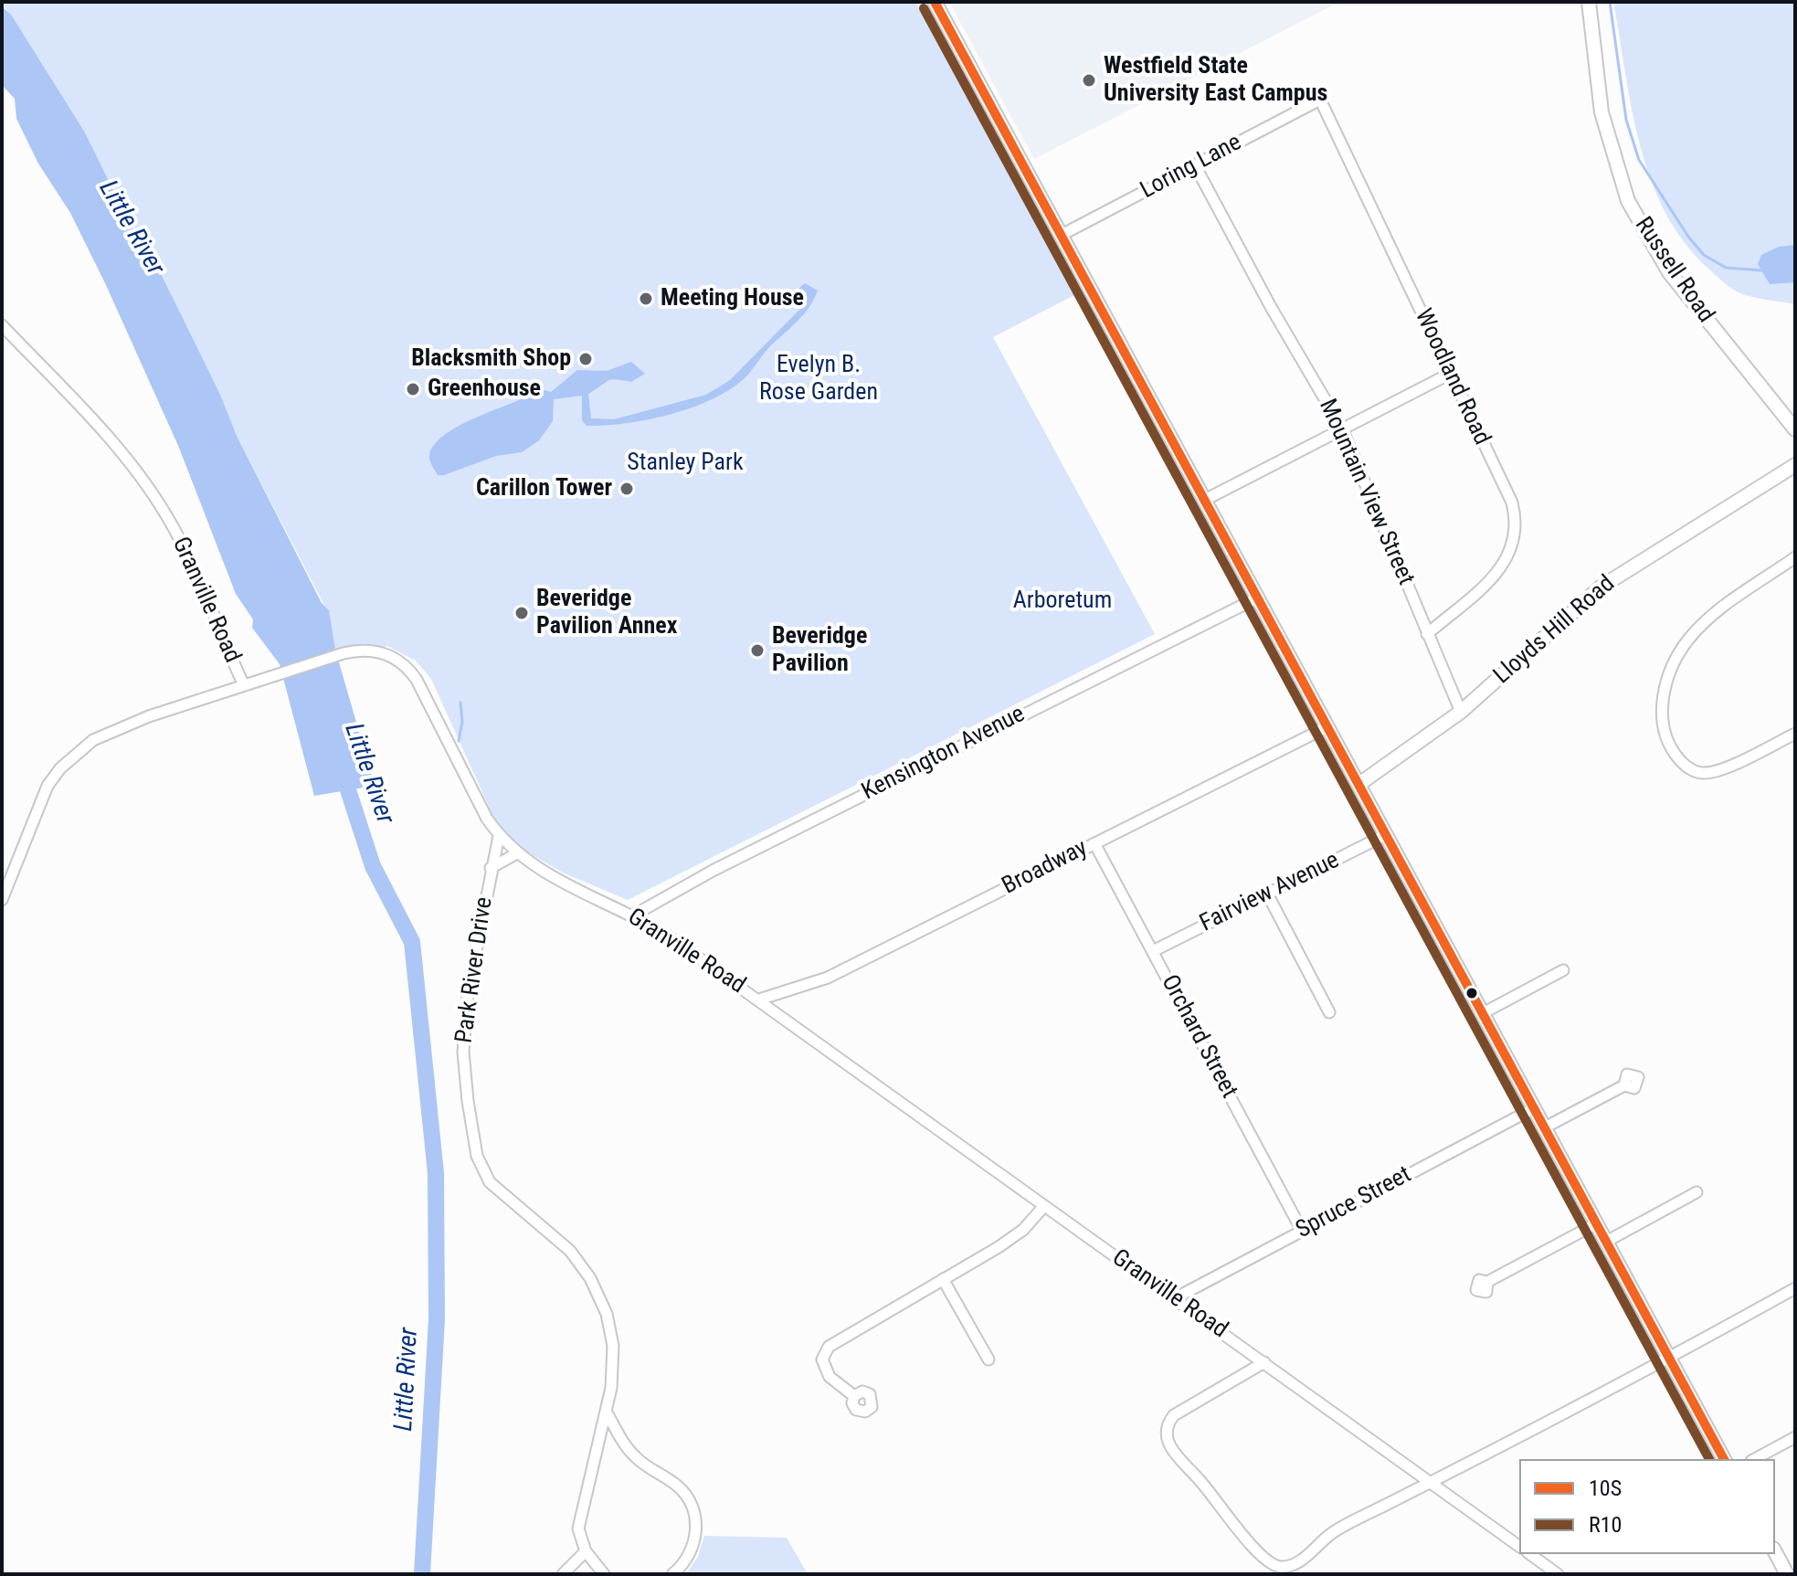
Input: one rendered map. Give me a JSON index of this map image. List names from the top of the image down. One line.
{"streets":{"main road":["Russell Road","Lloyds Hill Road"],"street":["Loring Lane","Woodland Road","Mountain View Street","Granville Road","Kensington Avenue","Broadway","Fairview Avenue","Park River Drive","Orchard Street","Spruce Street"]},"crossings":[["Loring Lane","Woodland Road"],["Loring Lane","Mountain View Street"],["Woodland Road","Mountain View Street"],["Mountain View Street","Lloyds Hill Road"],["Granville Road","Kensington Avenue"],["Granville Road","Broadway"],["Granville Road","Park River Drive"],["Granville Road","Spruce Street"],["Broadway","Orchard Street"],["Fairview Avenue","Orchard Street"],["Orchard Street","Spruce Street"]],"water":["Little River"],"parks":["Evelyn B. Rose Garden","Stanley Park","Arboretum"],"places":["Westfield State University East Campus","Meeting House","Blacksmith Shop","Greenhouse","Carillon Tower","Beveridge Pavilion Annex","Beveridge Pavilion"],"lines":["transit line 10S","transit line R10"],"legend":["10S","R10"]}
